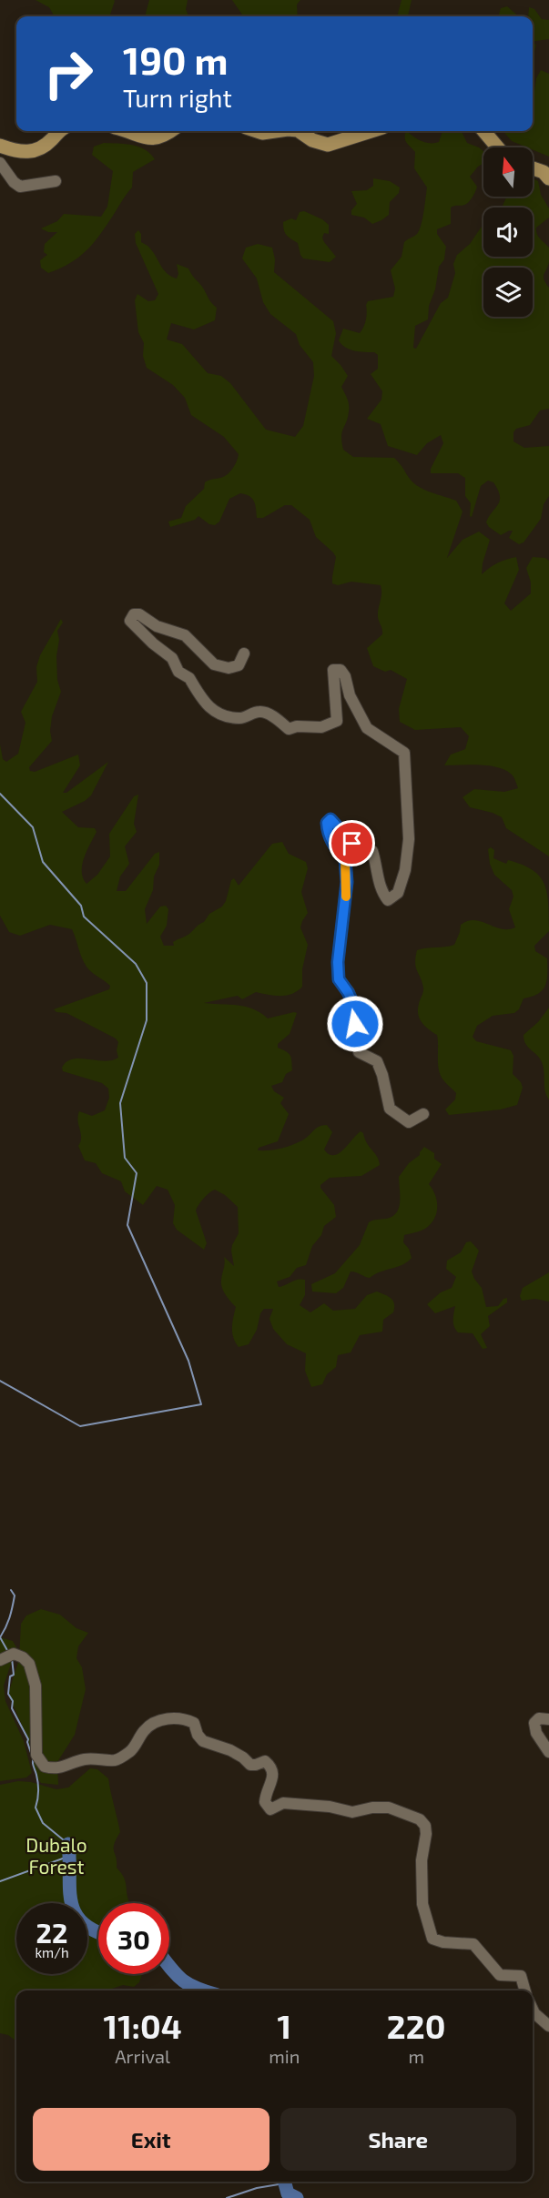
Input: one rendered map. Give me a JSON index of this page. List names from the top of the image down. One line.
{"parks":["Dubalo Forest"],"north":"top","page":{"turn":["190 m","Turn right"],"speed":"22 km/h","limit":"30","eta":["11:04","Arrival","1","min","220","m"],"buttons":["Exit","Share"]}}
